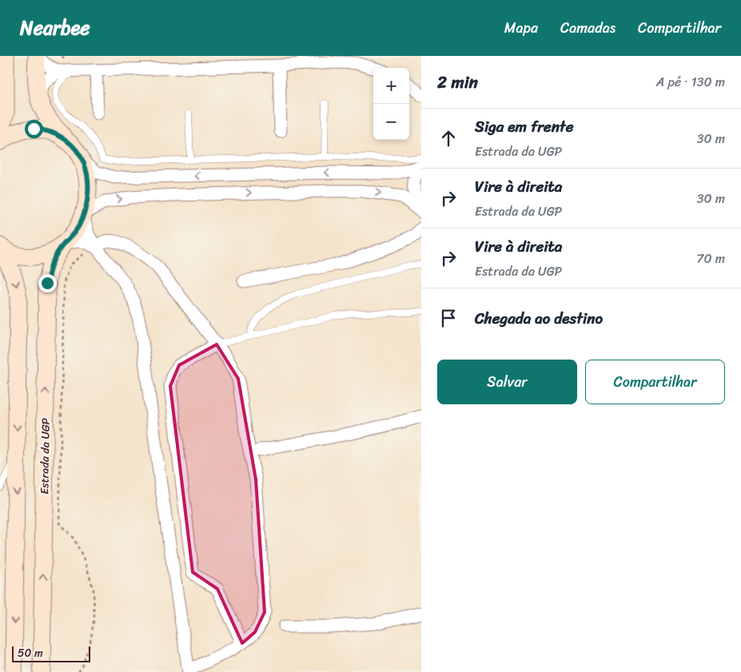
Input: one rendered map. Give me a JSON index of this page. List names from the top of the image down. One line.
{"streets":{"main road":["Estrada da UGP"]},"scale_bar":"50 m","page":{"header":"Nearbee","nav":["Mapa","Camadas","Compartilhar"],"heading":["2 min","A pé · 130 m"],"map_buttons":["+","−"],"list":[["Siga em frente","Estrada da UGP","30 m"],["Vire à direita","Estrada da UGP","30 m"],["Vire à direita","Estrada da UGP","70 m"],"Chegada ao destino"],"buttons":["Salvar","Compartilhar"],"scale":"50 m"}}
